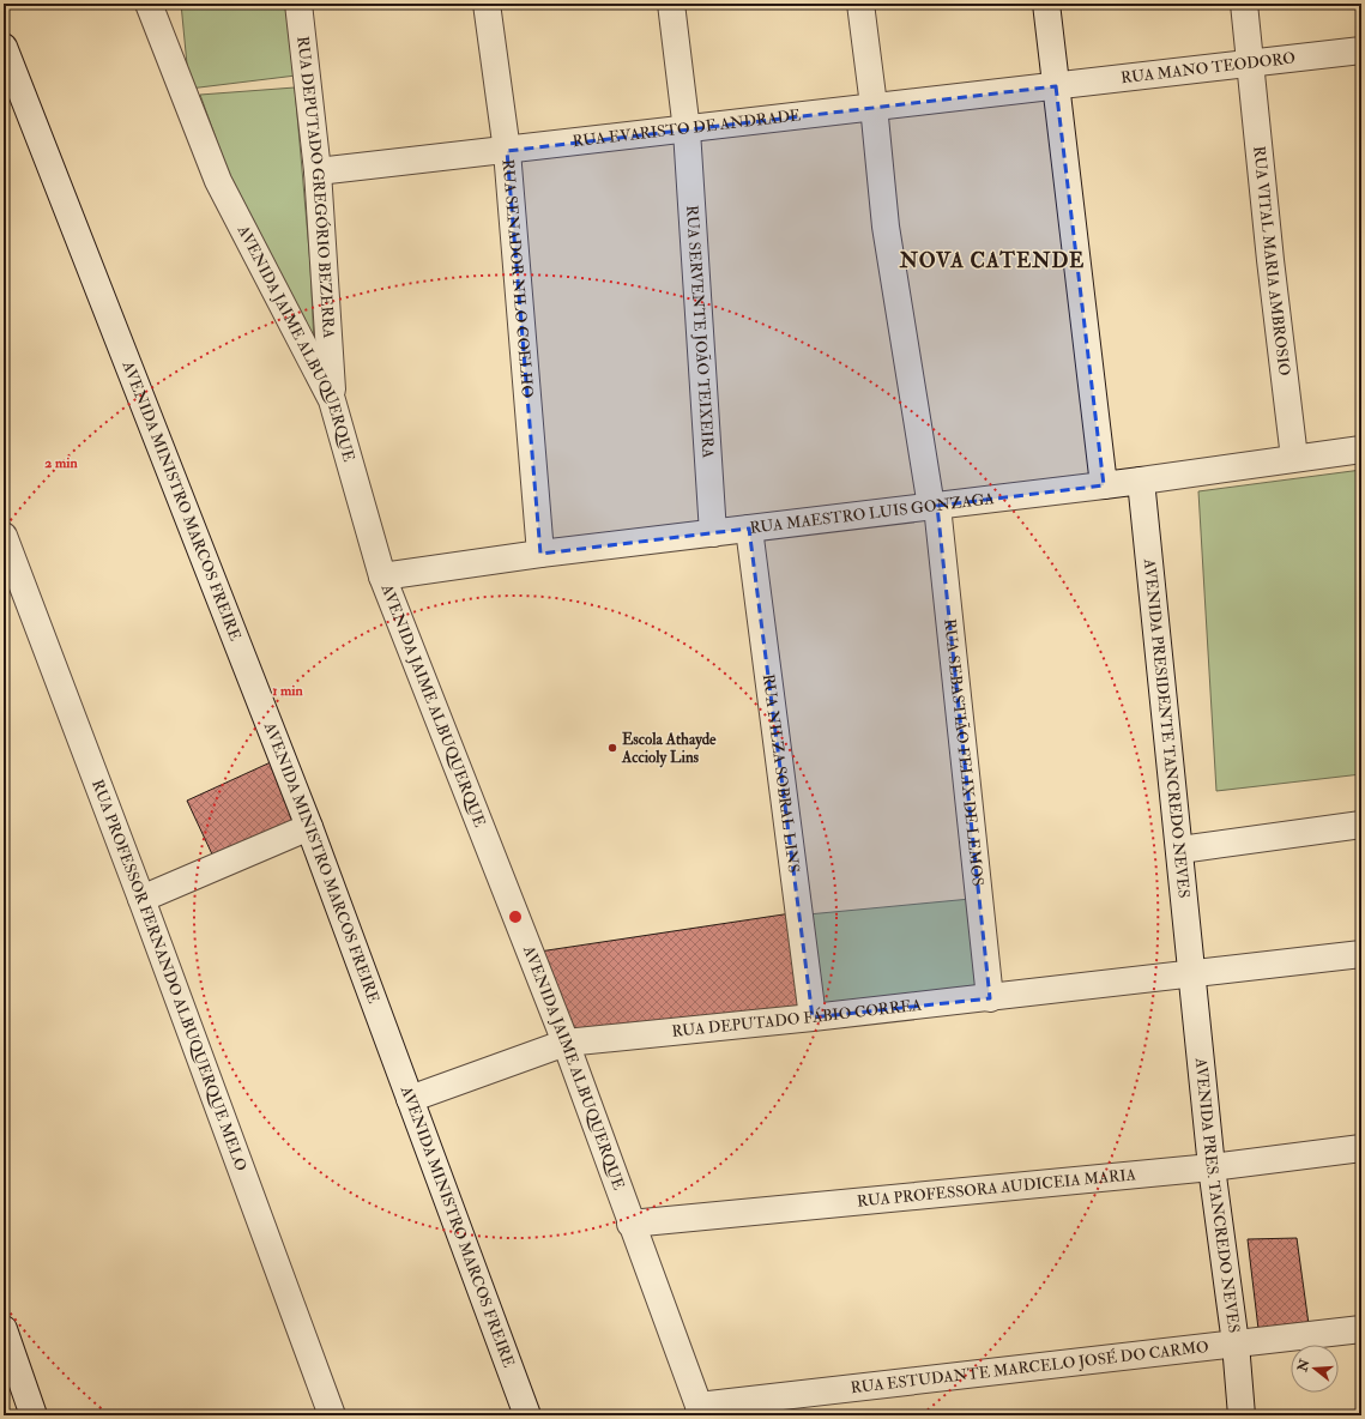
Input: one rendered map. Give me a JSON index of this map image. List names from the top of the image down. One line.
{"streets":{"street":["RUA MANO TEODORO","RUA EVARISTO DE ANDRADE","RUA DEPUTADO GREGÓRIO BEZERRA","RUA VITAL MARIA AMBROSIO","RUA SENADOR NILO COELHO","RUA SERVENTE JOÃO TEIXEIRA","AVENIDA JAIME ALBUQUERQUE","AVENIDA MINISTRO MARCOS FREIRE","RUA MAESTRO LUIS GONZAGA","AVENIDA PRESIDENTE TANCREDO NEVES","RUA SEBASTIÃO FELIX DE LEMOS","RUA NILZA SOBRAL LINS","RUA PROFESSOR FERNANDO ALBUQUERQUE MELO","RUA DEPUTADO FÁBIO CORREA","RUA PROFESSORA AUDICEIA MARIA","AVENIDA PRES. TANCREDO NEVES","RUA ESTUDANTE MARCELO JOSÉ DO CARMO"]},"crossings":[["RUA MANO TEODORO","RUA EVARISTO DE ANDRADE"],["RUA MANO TEODORO","RUA VITAL MARIA AMBROSIO"],["RUA EVARISTO DE ANDRADE","RUA DEPUTADO GREGÓRIO BEZERRA"],["RUA EVARISTO DE ANDRADE","RUA SENADOR NILO COELHO"],["RUA EVARISTO DE ANDRADE","RUA SERVENTE JOÃO TEIXEIRA"],["RUA EVARISTO DE ANDRADE","RUA SEBASTIÃO FELIX DE LEMOS"],["RUA DEPUTADO GREGÓRIO BEZERRA","AVENIDA JAIME ALBUQUERQUE"],["RUA VITAL MARIA AMBROSIO","RUA MAESTRO LUIS GONZAGA"],["RUA SENADOR NILO COELHO","RUA MAESTRO LUIS GONZAGA"],["RUA SERVENTE JOÃO TEIXEIRA","RUA MAESTRO LUIS GONZAGA"],["AVENIDA JAIME ALBUQUERQUE","RUA MAESTRO LUIS GONZAGA"],["AVENIDA JAIME ALBUQUERQUE","RUA DEPUTADO FÁBIO CORREA"],["AVENIDA JAIME ALBUQUERQUE","RUA PROFESSORA AUDICEIA MARIA"],["AVENIDA JAIME ALBUQUERQUE","RUA ESTUDANTE MARCELO JOSÉ DO CARMO"],["AVENIDA MINISTRO MARCOS FREIRE","RUA DEPUTADO FÁBIO CORREA"],["RUA MAESTRO LUIS GONZAGA","AVENIDA PRESIDENTE TANCREDO NEVES"],["RUA MAESTRO LUIS GONZAGA","RUA SEBASTIÃO FELIX DE LEMOS"],["RUA MAESTRO LUIS GONZAGA","RUA NILZA SOBRAL LINS"],["AVENIDA PRESIDENTE TANCREDO NEVES","RUA DEPUTADO FÁBIO CORREA"],["AVENIDA PRESIDENTE TANCREDO NEVES","AVENIDA PRES. TANCREDO NEVES"],["RUA SEBASTIÃO FELIX DE LEMOS","RUA DEPUTADO FÁBIO CORREA"],["RUA NILZA SOBRAL LINS","RUA DEPUTADO FÁBIO CORREA"],["RUA DEPUTADO FÁBIO CORREA","AVENIDA PRES. TANCREDO NEVES"],["RUA PROFESSORA AUDICEIA MARIA","AVENIDA PRES. TANCREDO NEVES"],["AVENIDA PRES. TANCREDO NEVES","RUA ESTUDANTE MARCELO JOSÉ DO CARMO"]],"districts":["NOVA CATENDE"],"places":["Escola Athayde Accioly Lins"],"north":"left","rings":["2 min","1 min"]}
